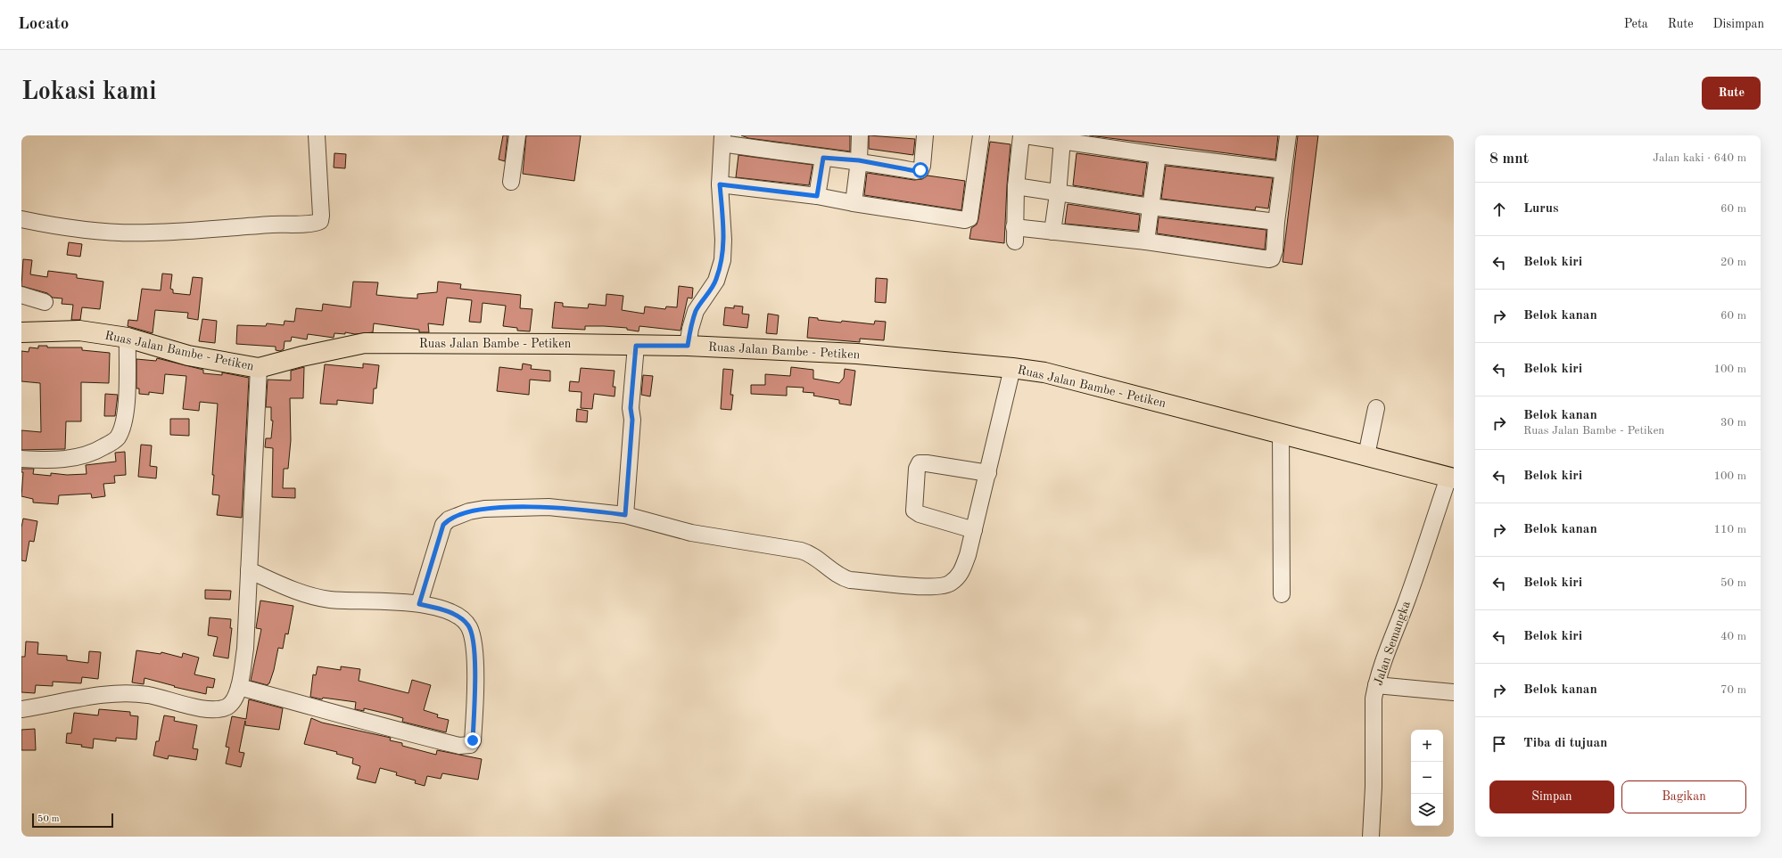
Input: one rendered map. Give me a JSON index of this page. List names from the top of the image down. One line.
{"streets":{"main road":["Ruas Jalan Bambe - Petiken"],"street":["Jalan Semangka"]},"crossings":[["Ruas Jalan Bambe - Petiken","Jalan Semangka"]],"scale_bar":"50 m","page":{"header":"Locato","nav":["Peta","Rute","Disimpan"],"buttons":["Rute",["Simpan","Bagikan"]],"title":"Lokasi kami","heading":["8 mnt","Jalan kaki · 640 m"],"list":[["Lurus","60 m"],["Belok kiri","20 m"],["Belok kanan","60 m"],["Belok kiri","100 m"],["Belok kanan","Ruas Jalan Bambe - Petiken","30 m"],["Belok kiri","100 m"],["Belok kanan","110 m"],["Belok kiri","50 m"],["Belok kiri","40 m"],["Belok kanan","70 m"],"Tiba di tujuan"],"map_buttons":["+","−"],"scale":"50 m"}}
